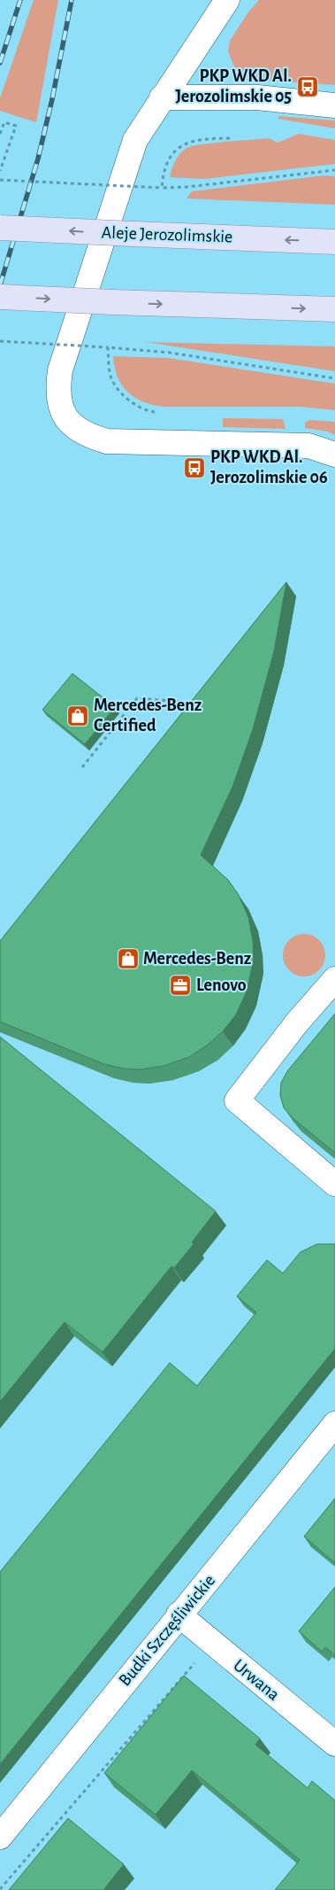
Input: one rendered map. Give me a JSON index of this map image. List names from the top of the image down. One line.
{"streets":{"main road":["Aleje Jerozolimskie"],"street":["Budki Szczęśliwickie","Urwana"]},"crossings":[["Budki Szczęśliwickie","Urwana"]],"places":{"bus stop":["PKP WKD Al. Jerozolimskie 05","PKP WKD Al. Jerozolimskie 06"],"shop":["Mercedes-Benz Certified","Mercedes-Benz"],"office":["Lenovo"]}}
